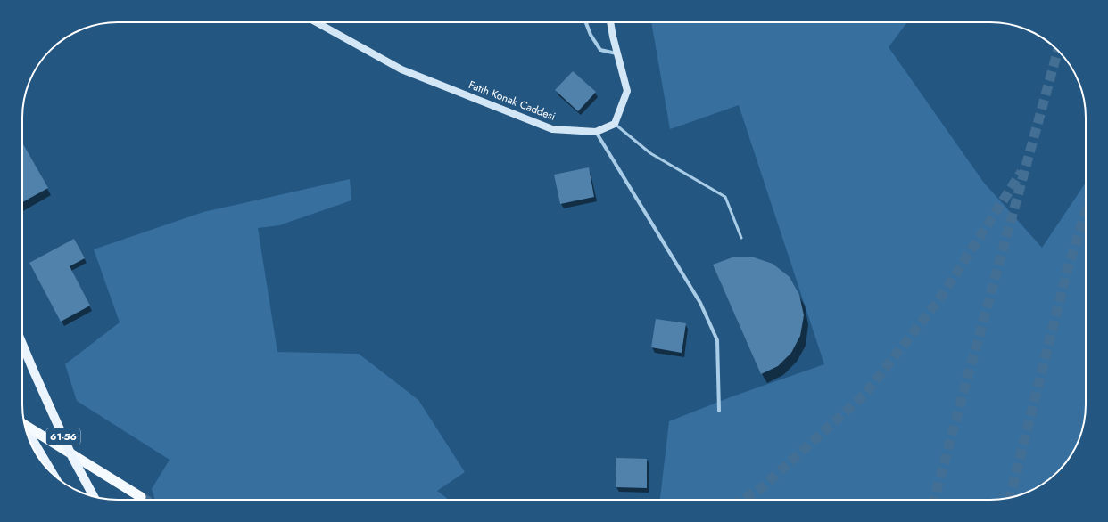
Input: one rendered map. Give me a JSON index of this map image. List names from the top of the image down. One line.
{"streets":{"main road":["Fatih Konak Caddesi","61-56"]}}
